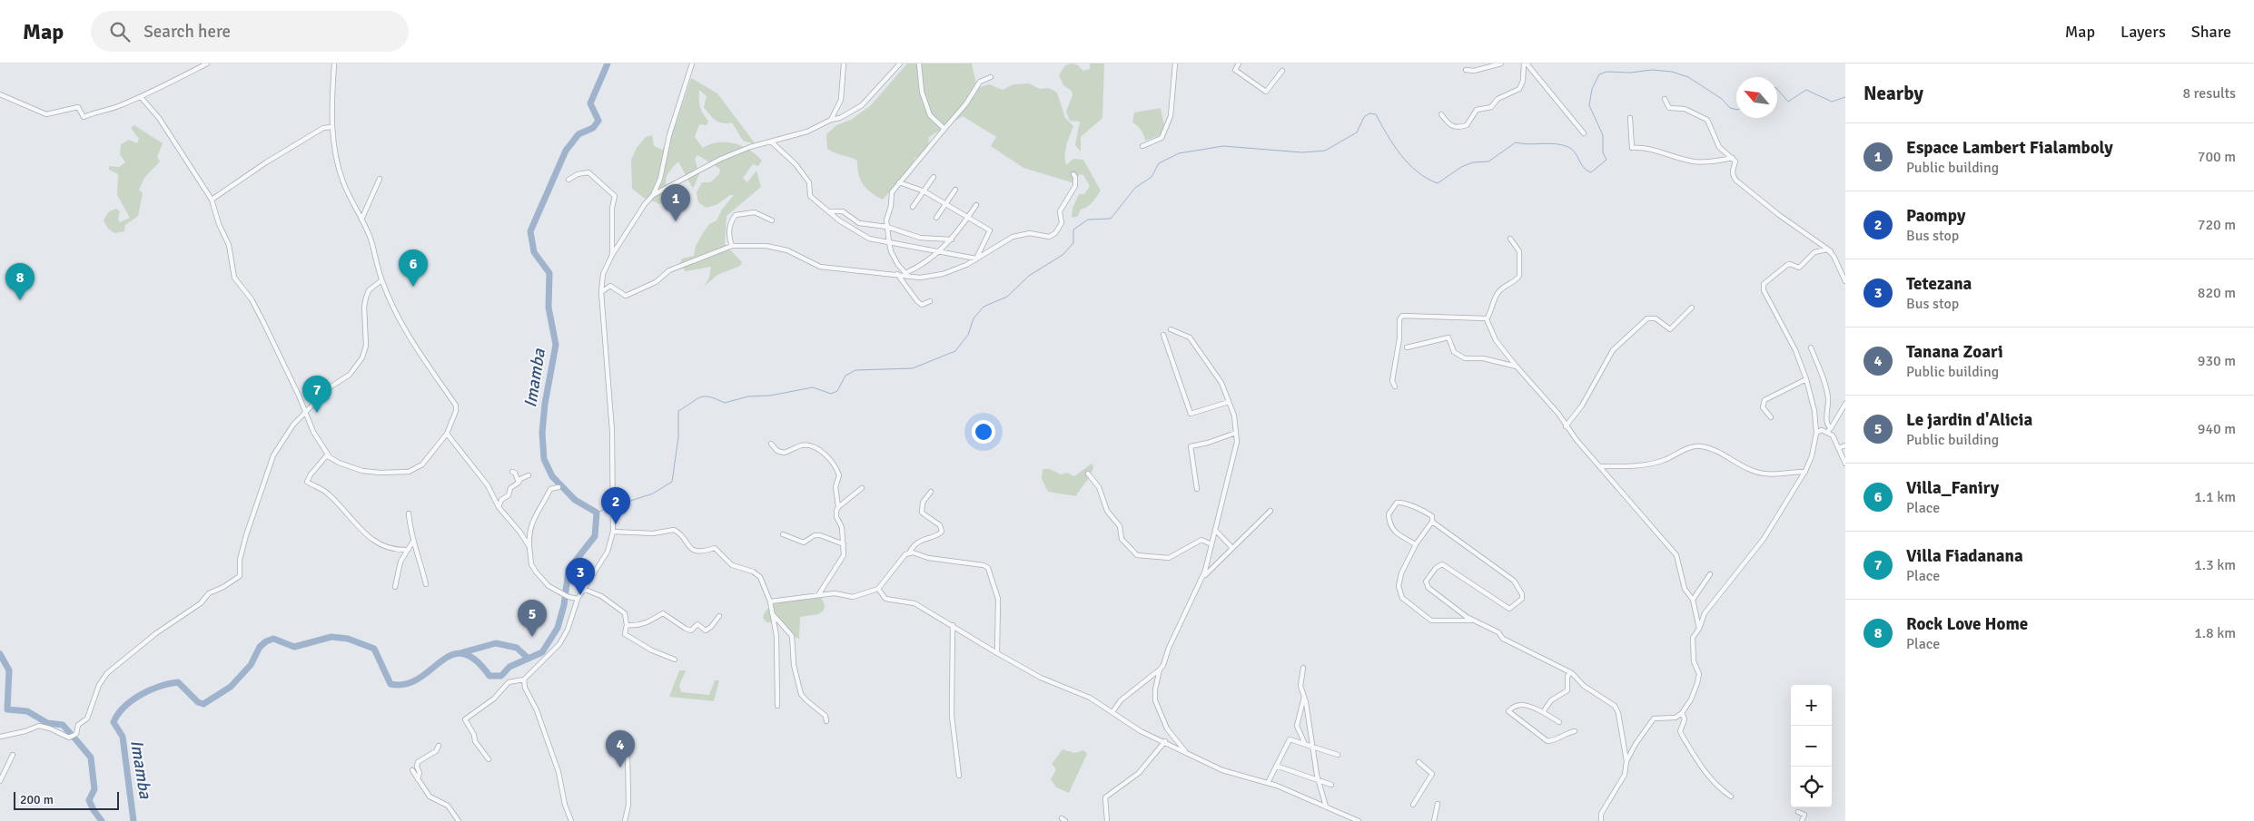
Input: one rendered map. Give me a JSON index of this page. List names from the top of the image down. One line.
{"water":["Imamba"],"scale_bar":"200 m","north":"top left","page":{"header":"Map","search":"Search here","nav":["Map","Layers","Share"],"heading":["Nearby","8 results"],"list":[{"mark":"1","name":"Espace Lambert Fialamboly","note":"Public building","value":"700 m"},{"mark":"2","name":"Paompy","note":"Bus stop","value":"720 m"},{"mark":"3","name":"Tetezana","note":"Bus stop","value":"820 m"},{"mark":"4","name":"Tanana Zoari","note":"Public building","value":"930 m"},{"mark":"5","name":"Le jardin d'Alicia","note":"Public building","value":"940 m"},{"mark":"6","name":"Villa_Faniry","note":"Place","value":"1.1 km"},{"mark":"7","name":"Villa Fiadanana","note":"Place","value":"1.3 km"},{"mark":"8","name":"Rock Love Home","note":"Place","value":"1.8 km"}],"pins":["1","6","8","7","2","3","5","4"],"map_buttons":["+","−"],"scale":"200 m"}}
